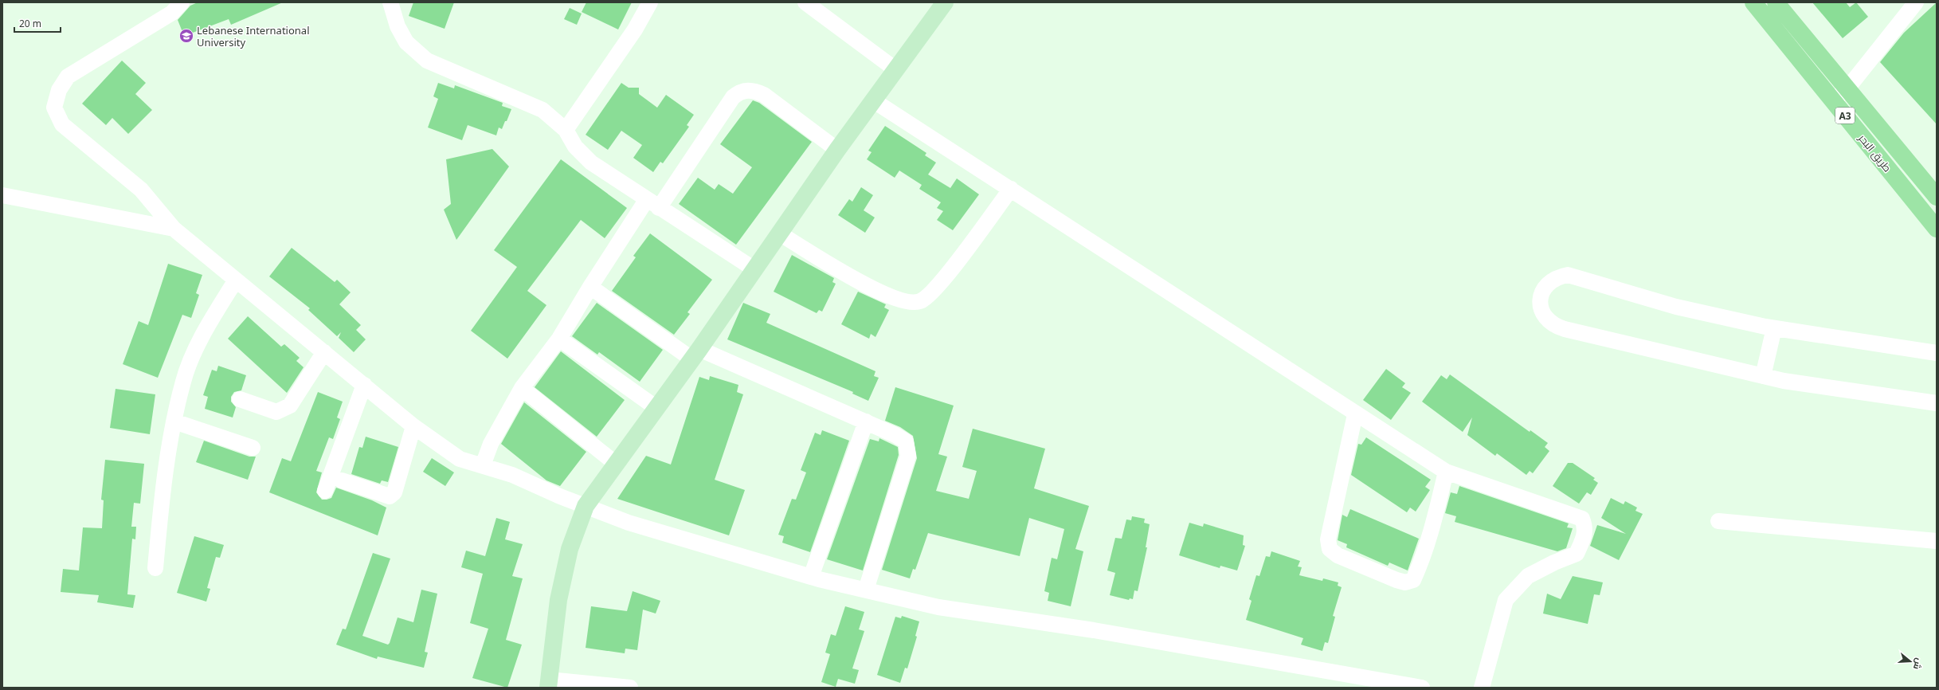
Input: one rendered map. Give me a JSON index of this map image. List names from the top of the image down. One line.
{"streets":{"highway":["A3","طريق البحر"]},"places":{"school or university":["Lebanese International University"]},"scale_bar":"20 m","north":"right"}
